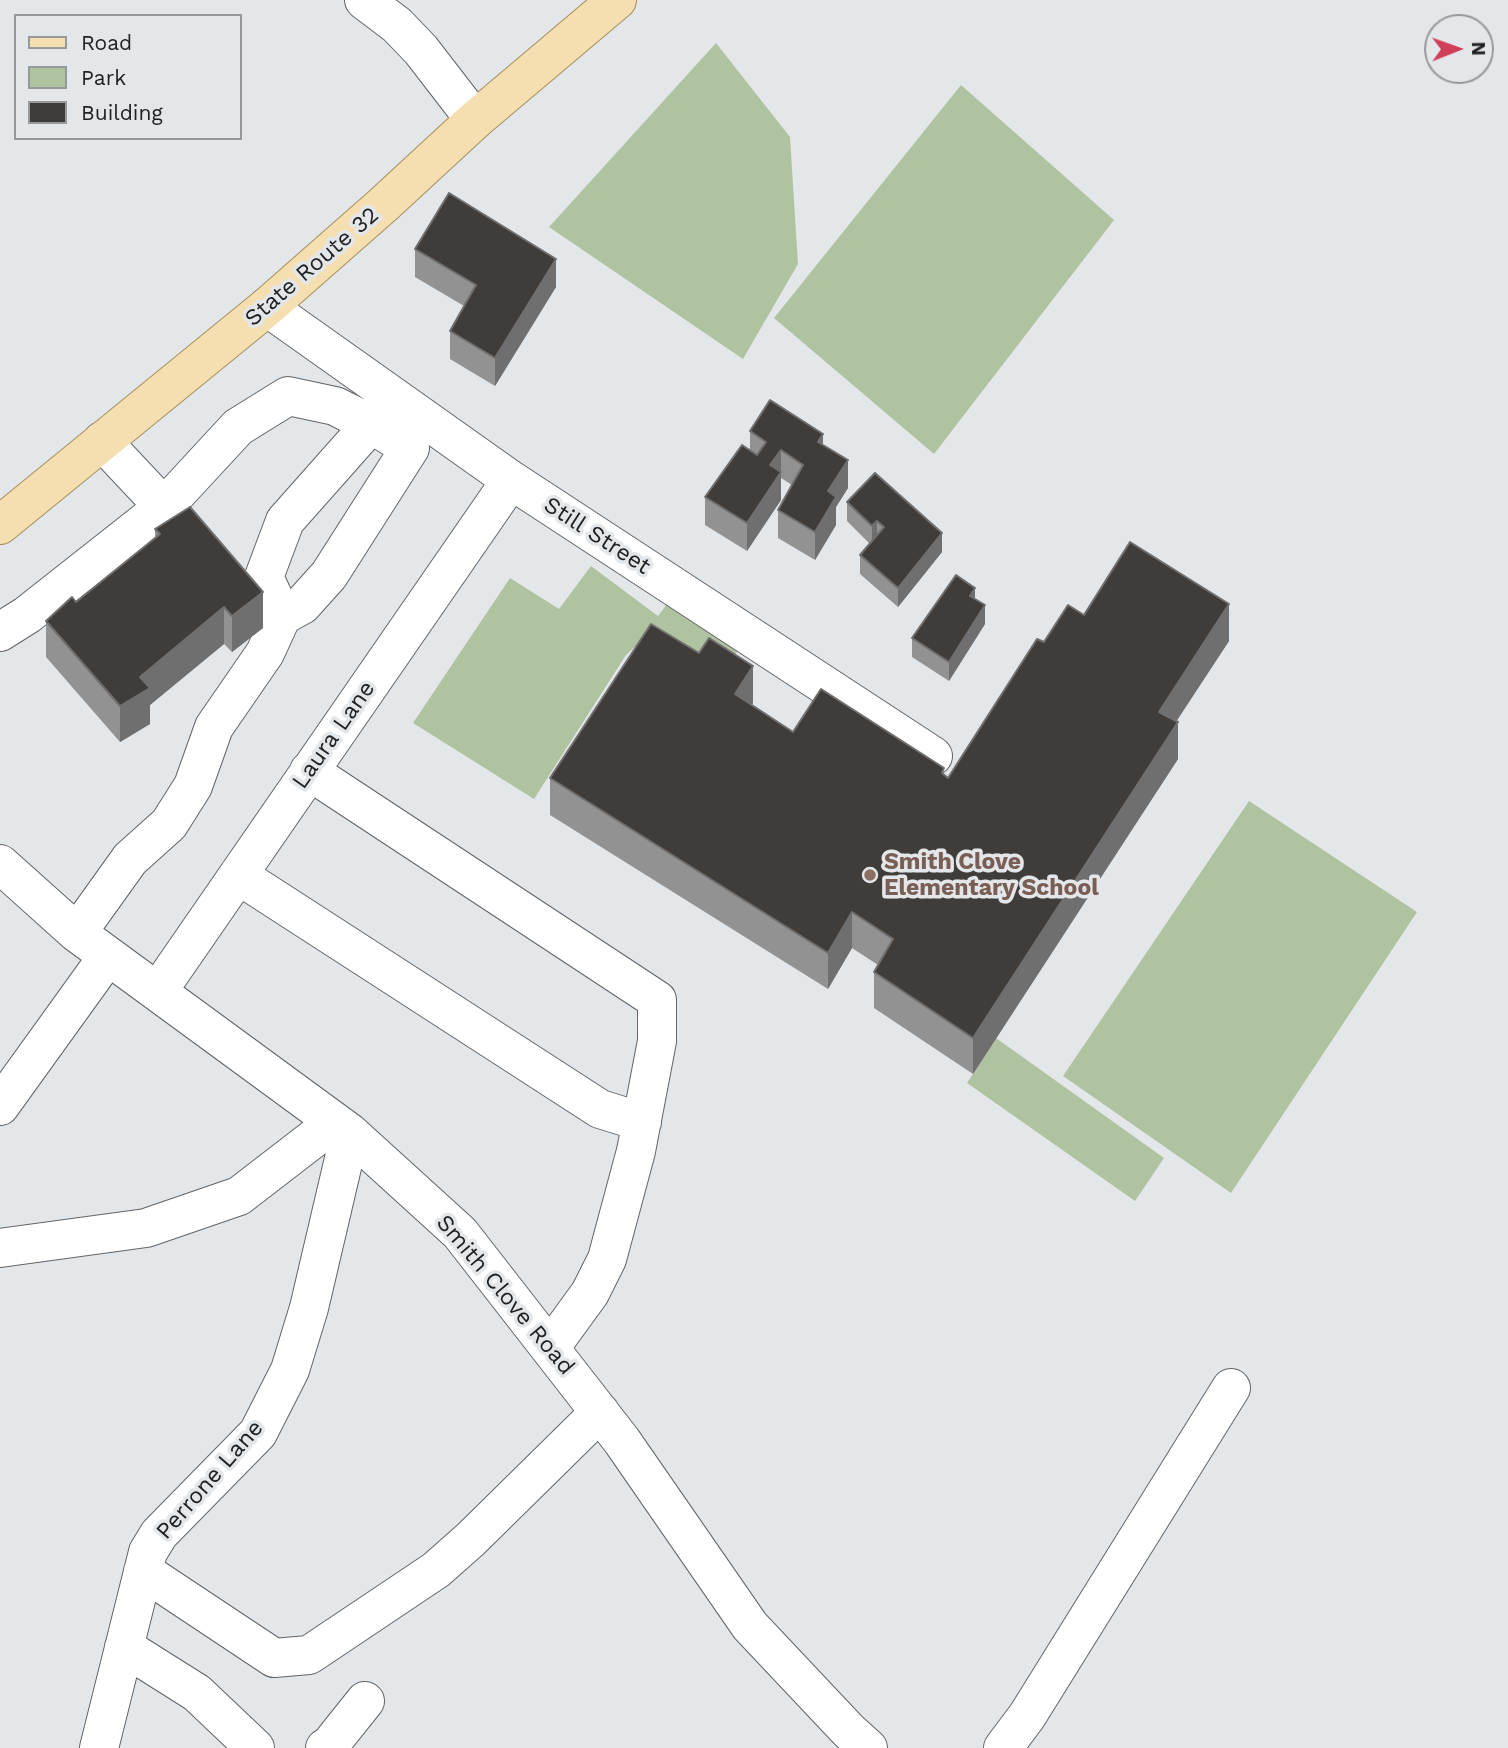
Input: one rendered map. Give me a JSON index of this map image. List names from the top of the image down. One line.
{"streets":{"main road":["State Route 32"],"street":["Still Street","Laura Lane","Smith Clove Road","Perrone Lane"]},"crossings":[["State Route 32","Still Street"],["Still Street","Laura Lane"],["Laura Lane","Smith Clove Road"],["Smith Clove Road","Perrone Lane"]],"places":["Smith Clove Elementary School"],"legend":["Road","Park","Building"],"north":"right"}
